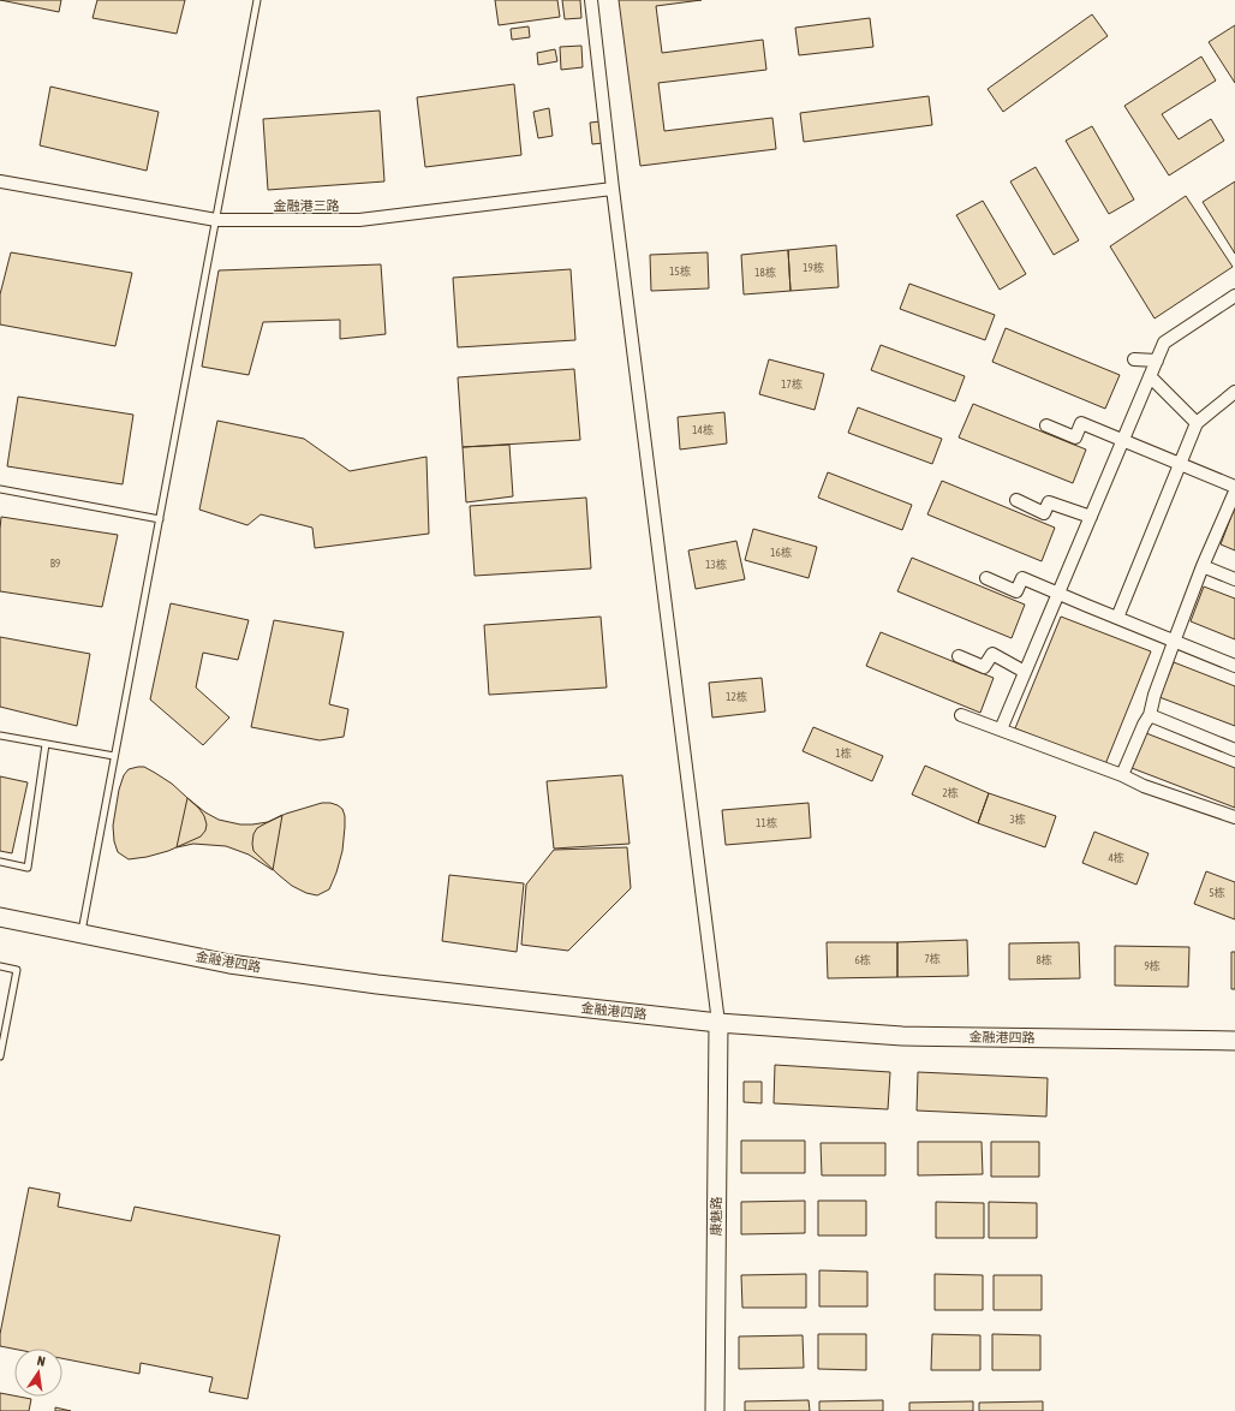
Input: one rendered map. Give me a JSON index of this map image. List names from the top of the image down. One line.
{"streets":{"street":["金融港三路","金融港四路","康魅路"]},"crossings":[["金融港四路","康魅路"]],"house_numbers":["19栋","15栋","18栋","17栋","14栋","16栋","B9","13栋","12栋","1栋","2栋","3栋","11栋","4栋","5栋","7栋","6栋","8栋","9栋"],"north":"top"}
